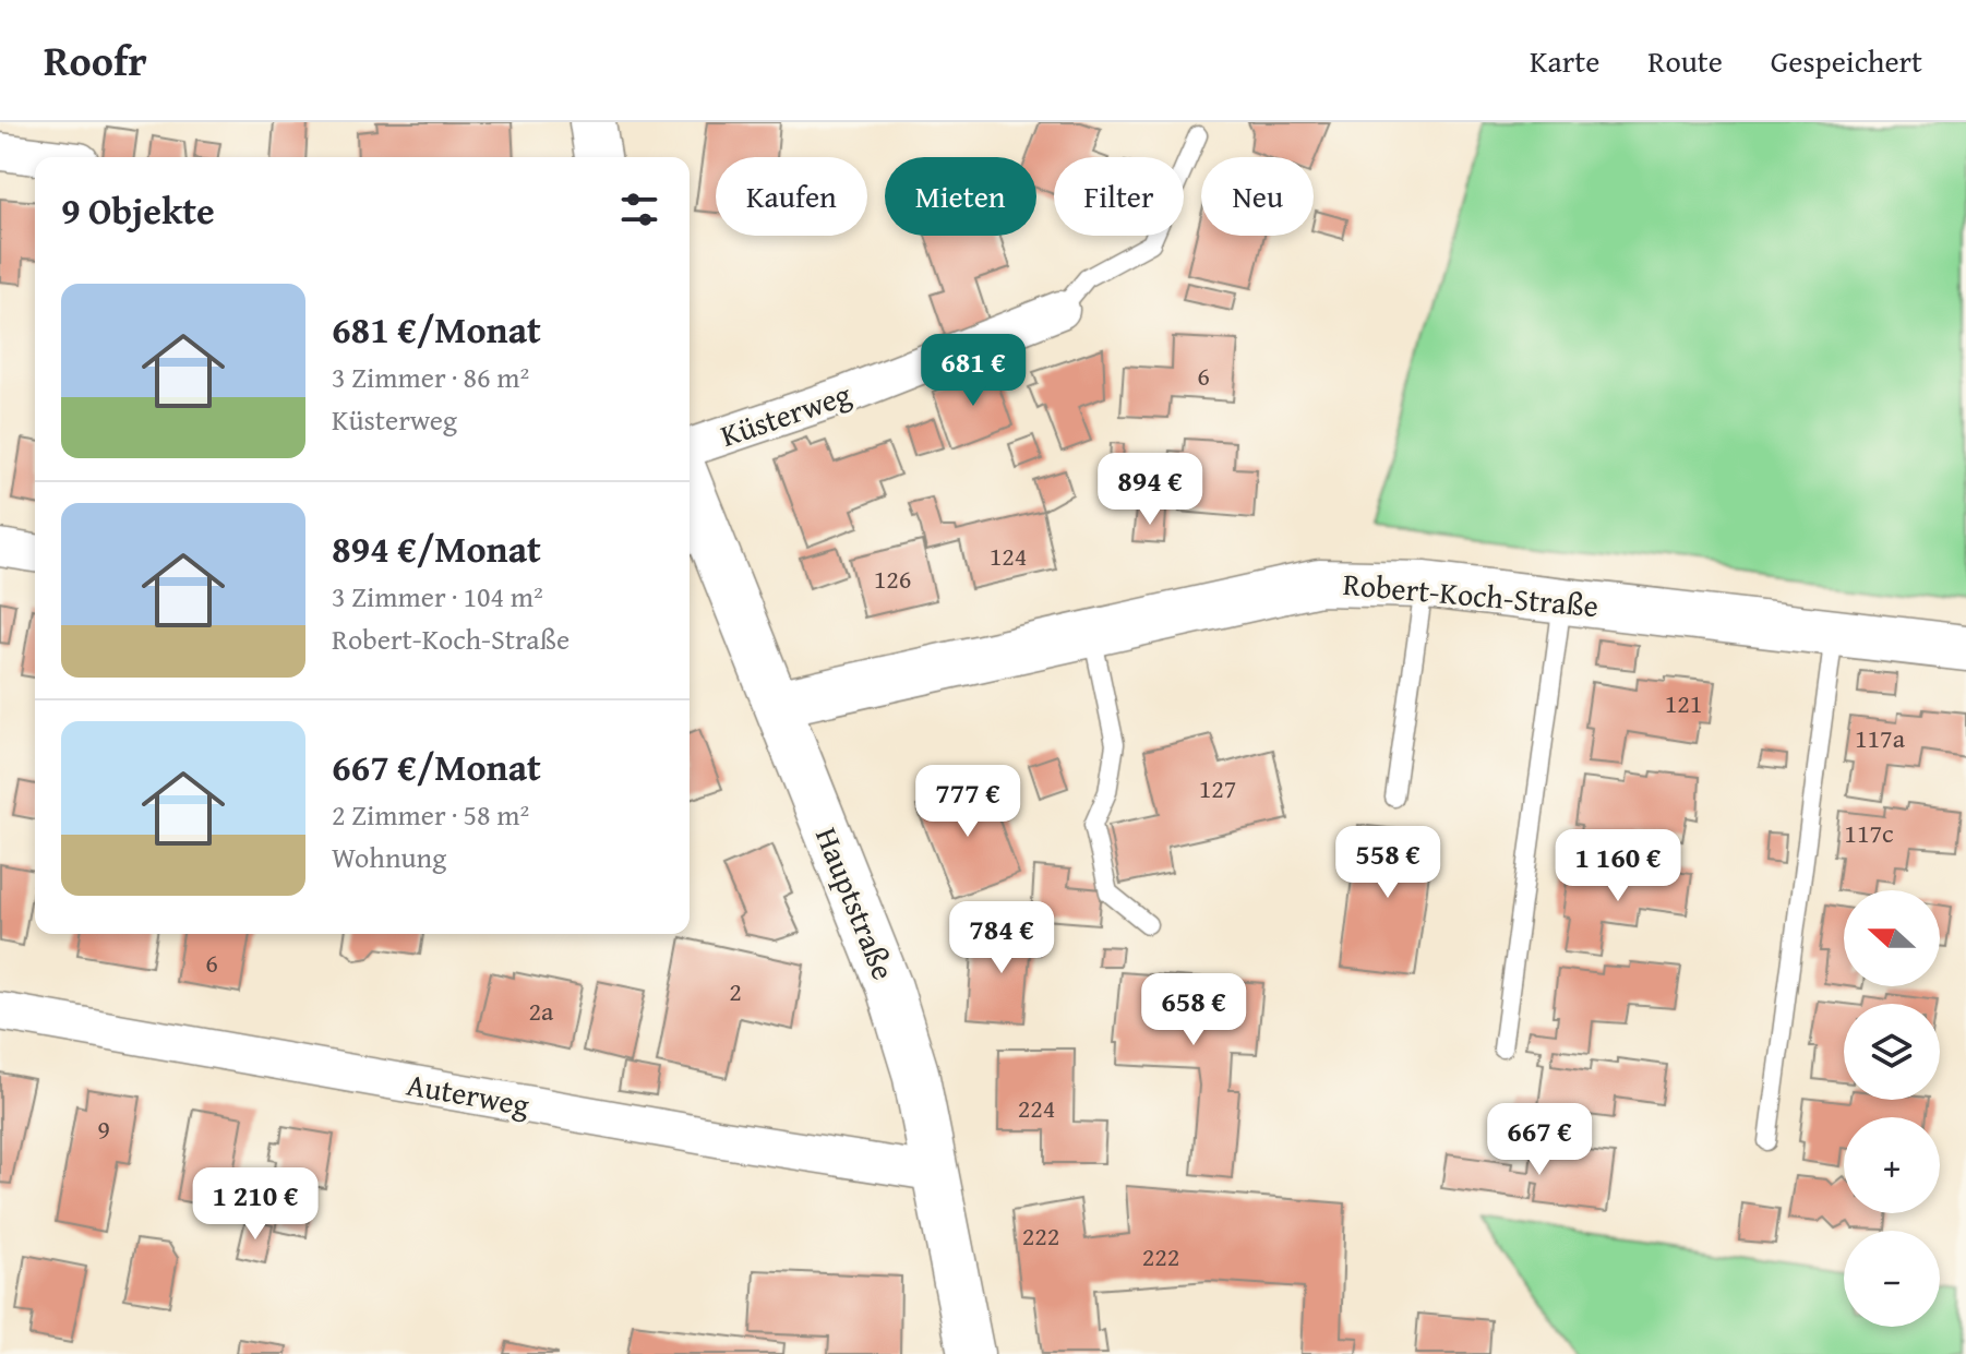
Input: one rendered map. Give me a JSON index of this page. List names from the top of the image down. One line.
{"streets":{"street":["Küsterweg","Robert-Koch-Straße","Hauptstraße","Auterweg"]},"crossings":[["Robert-Koch-Straße","Hauptstraße"],["Hauptstraße","Auterweg"]],"house_numbers":["6","124","126","121","117a","127","117c","6","2","2a","224","9","222","222"],"north":"left","page":{"header":"Roofr","nav":["Karte","Route","Gespeichert"],"chip":["Kaufen","Mieten","Filter","Neu"],"heading":"9 Objekte","list":[{"name":"681 €/Monat","note":"3 Zimmer · 86 m² · Küsterweg"},{"name":"894 €/Monat","note":"3 Zimmer · 104 m² · Robert-Koch-Straße"},{"name":"667 €/Monat","note":"2 Zimmer · 58 m² · Wohnung"}],"price":["681 €","894 €","777 €","558 €","1 160 €","784 €","658 €","667 €","1 210 €"],"map_buttons":["+","−"]}}
